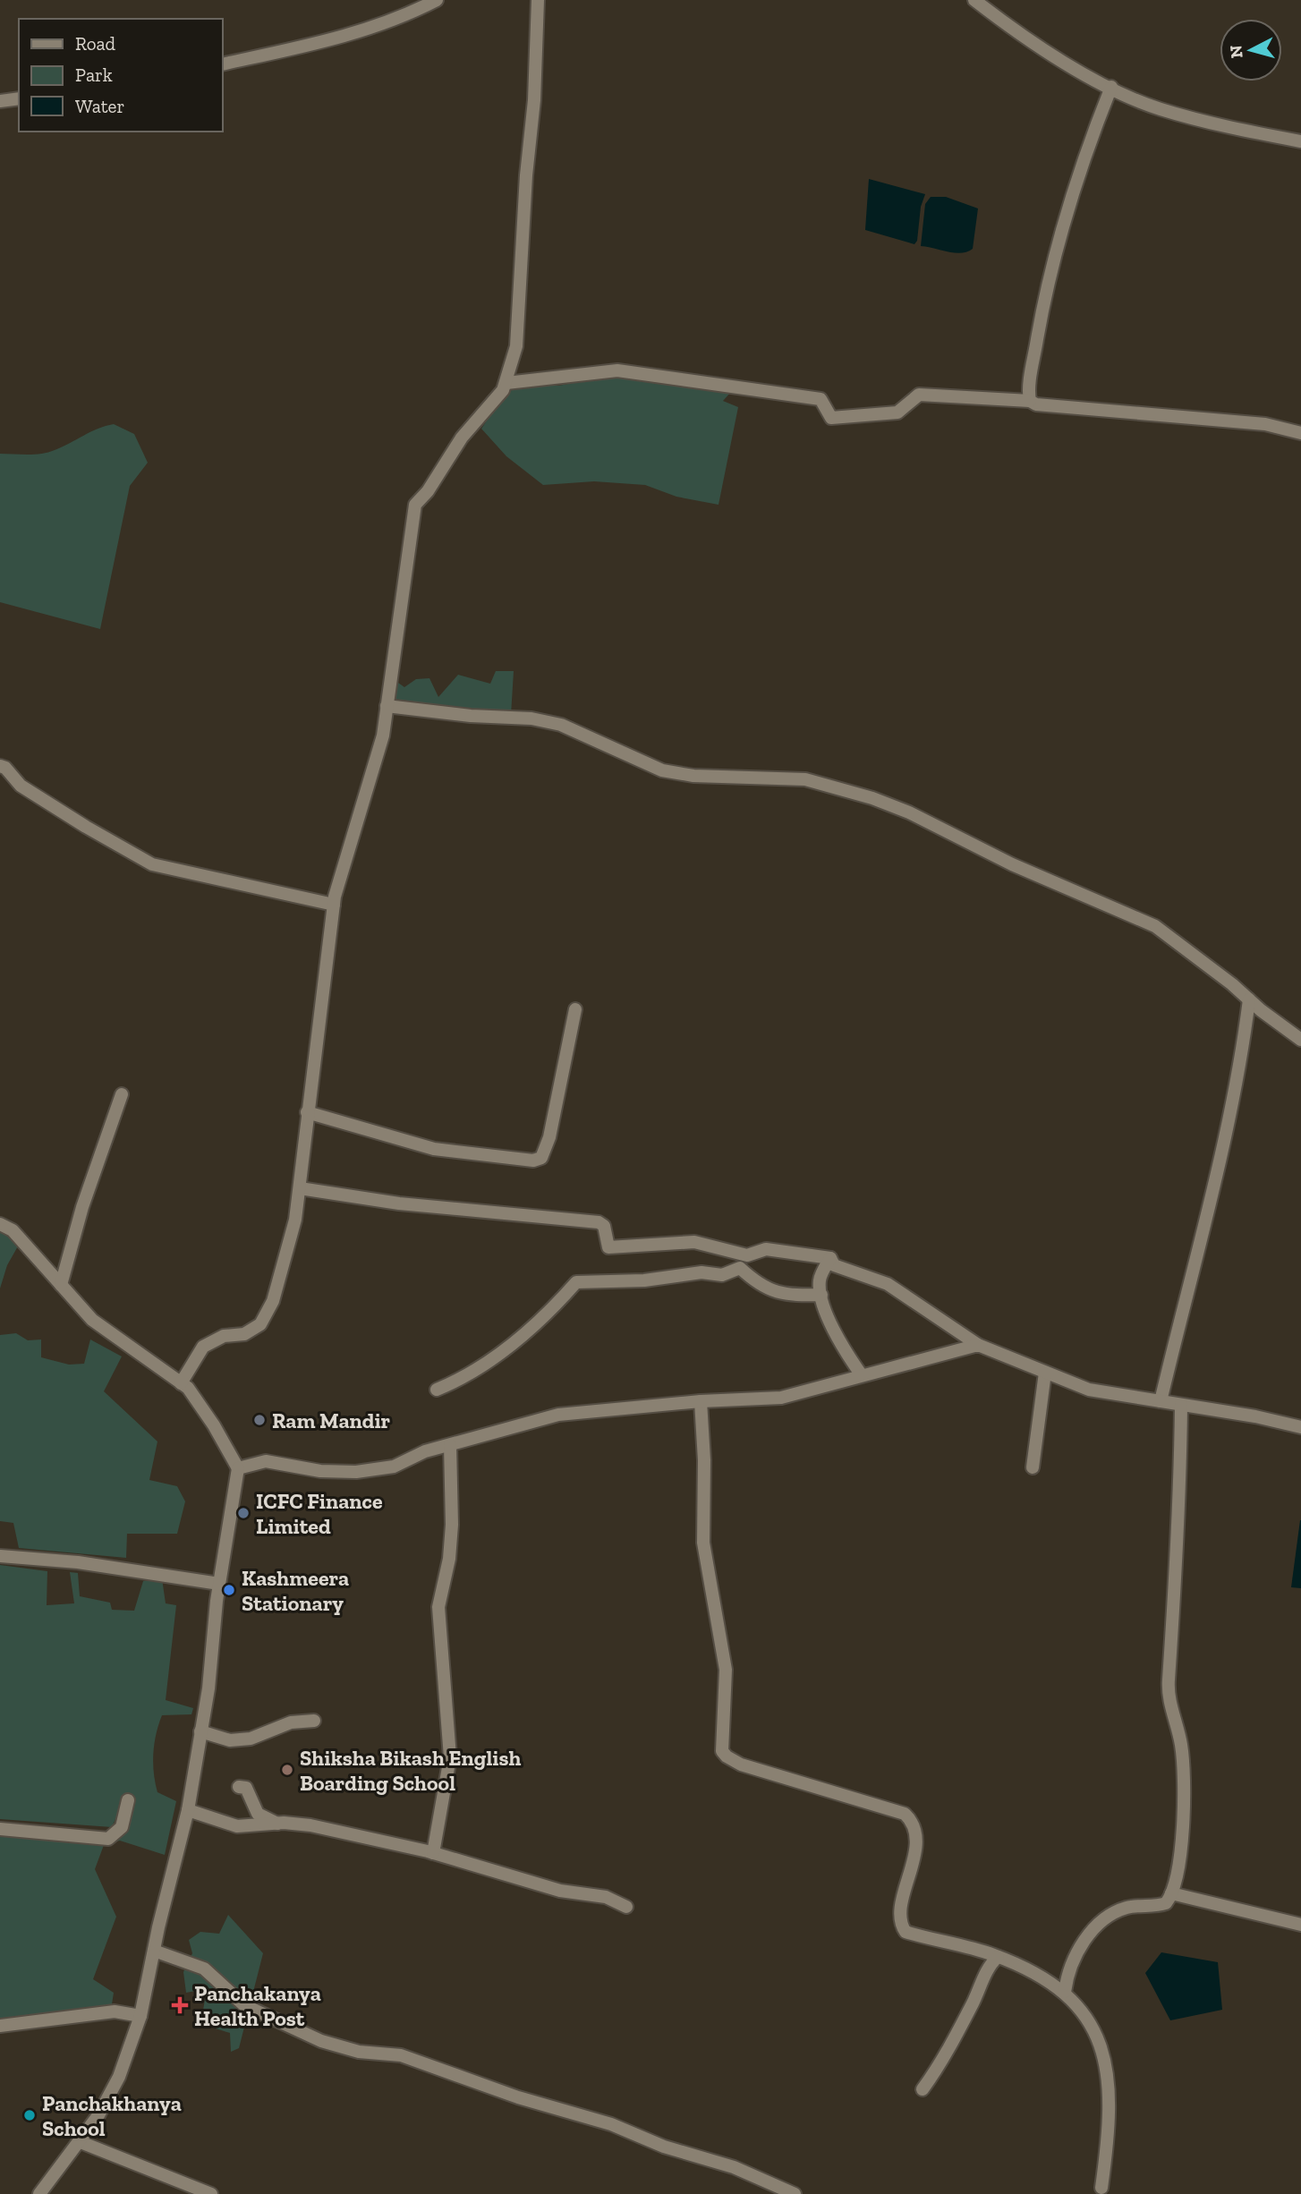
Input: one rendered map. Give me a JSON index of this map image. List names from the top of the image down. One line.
{"places":{"other":["Ram Mandir","ICFC Finance Limited","Kashmeera Stationary","Shiksha Bikash English Boarding School","Panchakhanya School"],"health":["Panchakanya Health Post"]},"legend":["Road","Park","Water"],"north":"left"}
